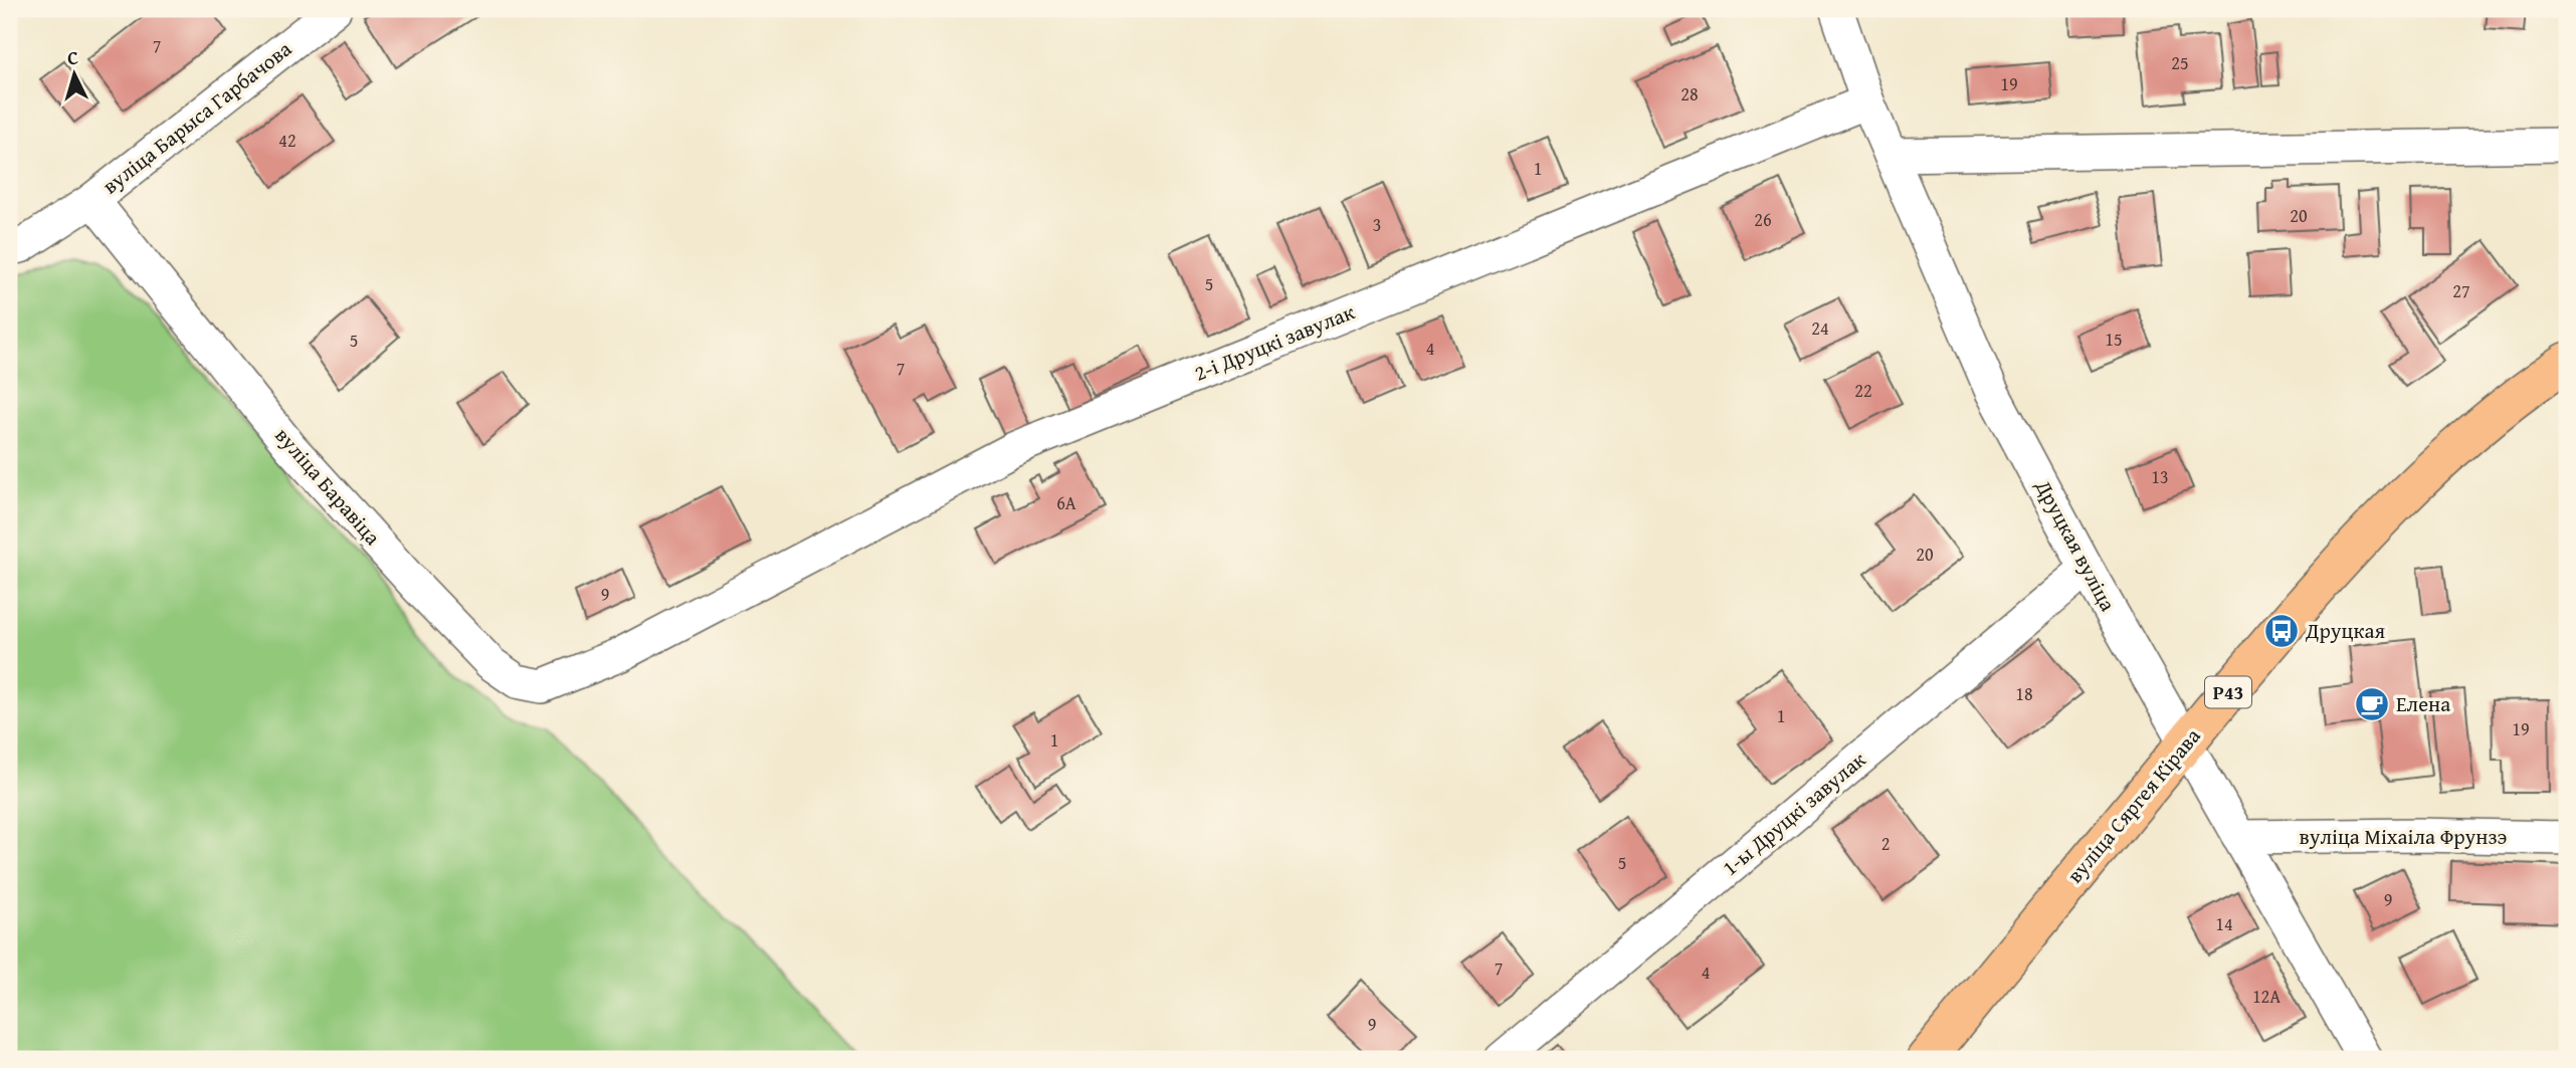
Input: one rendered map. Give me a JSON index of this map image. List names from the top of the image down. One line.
{"streets":{"main road":["Р43","вуліца Сяргея Кірава"],"street":["вуліца Барыса Гарбачова","2-і Друцкі завулак","вуліца Баравіца","Друцкая вуліца","1-ы Друцкі завулак","вуліца Міхаіла Фрунзэ"]},"crossings":[["вуліца Барыса Гарбачова","вуліца Баравіца"],["2-і Друцкі завулак","вуліца Баравіца"],["2-і Друцкі завулак","Друцкая вуліца"],["Друцкая вуліца","вуліца Сяргея Кірава"],["Друцкая вуліца","1-ы Друцкі завулак"],["Друцкая вуліца","вуліца Міхаіла Фрунзэ"]],"places":{"bus stop":["Друцкая"],"cafe":["Елена"]},"house_numbers":["7","25","19","28","42","1","20","26","3","5","27","24","15","5","4","7","22","13","6А","20","9","18","1","19","1","2","5","9","14","7","4","12А","9"],"north":"top"}
